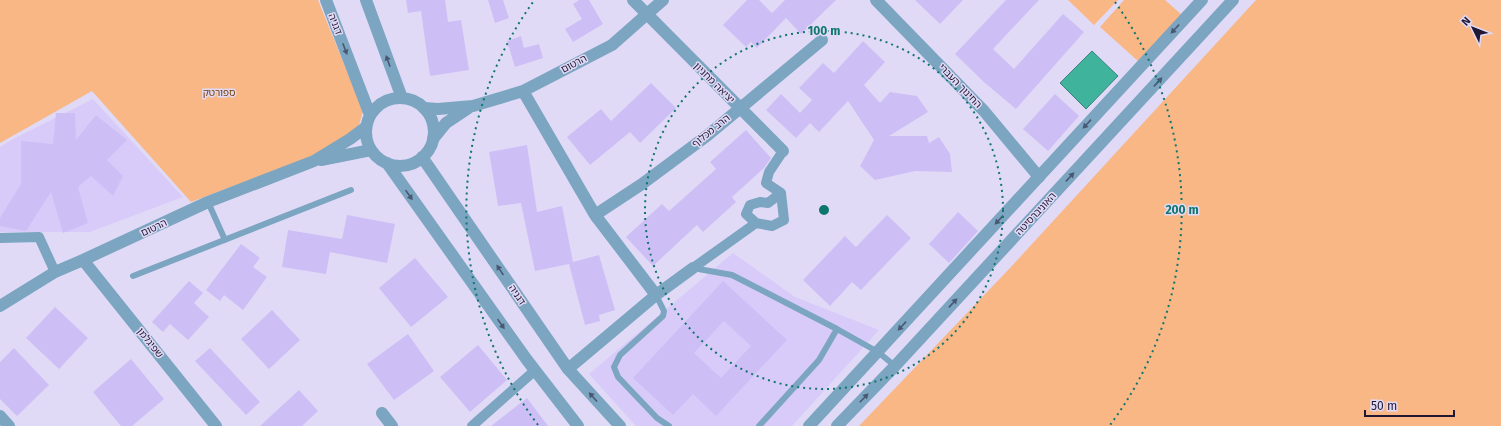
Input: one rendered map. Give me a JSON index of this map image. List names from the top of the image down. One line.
{"streets":{"street":["דגניה","הרטום","יציאה מחניון","החינוך העברי","הרב מכלוף","האוניברסיטה","שפיגלמן"]},"crossings":[["דגניה","הרטום"],["הרטום","יציאה מחניון"],["הרטום","שפיגלמן"],["יציאה מחניון","הרב מכלוף"]],"parks":["ספורטק"],"scale_bar":"50 m","north":"top left","rings":["100 m","200 m"]}
